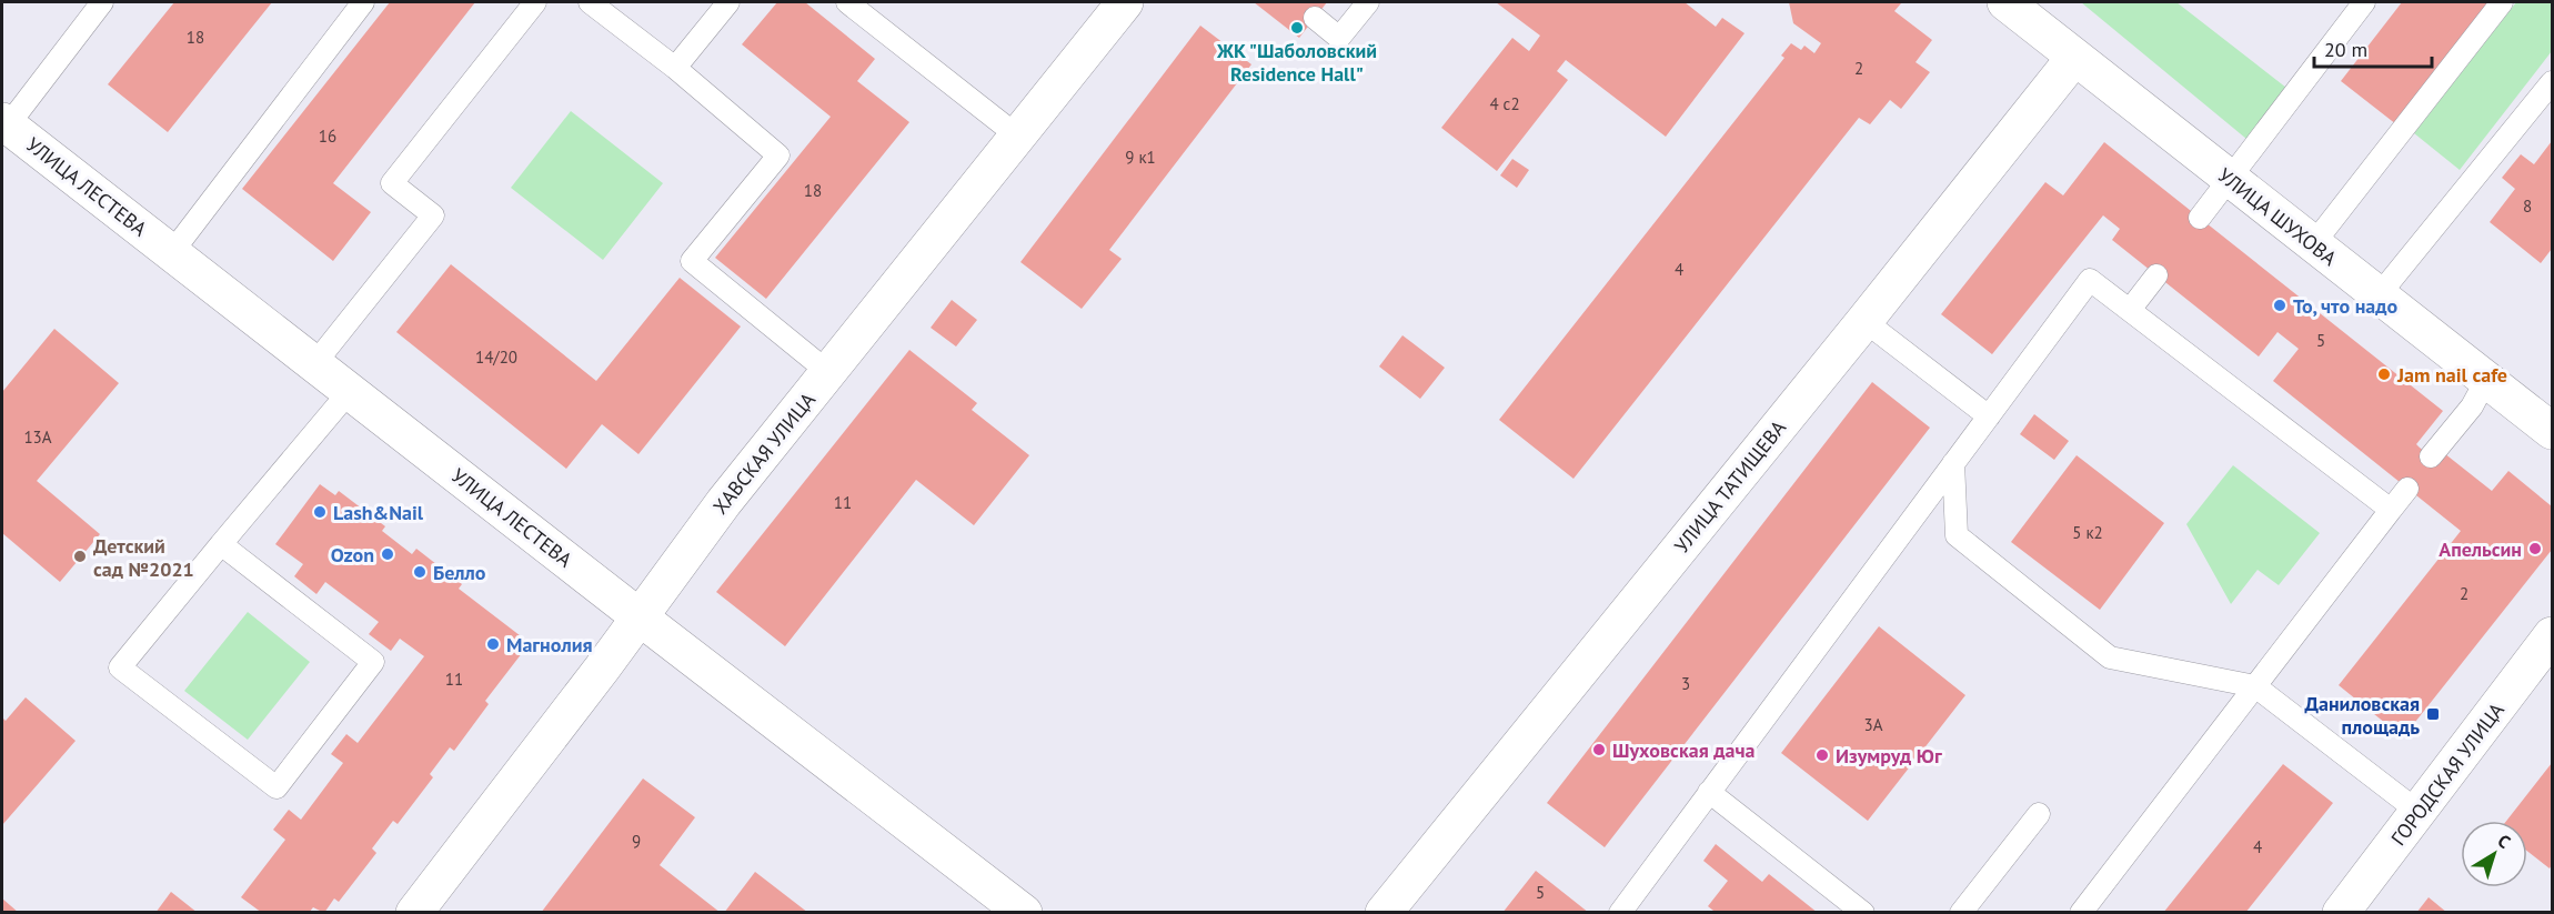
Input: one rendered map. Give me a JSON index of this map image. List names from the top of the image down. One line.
{"streets":{"street":["УЛИЦА ЛЕСТЕВА","УЛИЦА ШУХОВА","ХАВСКАЯ УЛИЦА","УЛИЦА ТАТИЩЕВА","ГОРОДСКАЯ УЛИЦА"]},"crossings":[["УЛИЦА ЛЕСТЕВА","ХАВСКАЯ УЛИЦА"],["УЛИЦА ШУХОВА","УЛИЦА ТАТИЩЕВА"]],"places":{"other":["ЖК \"Шаболовский Residence Hall\"","То, что надо","Jam nail cafe","Lash&Nail","Апельсин","Ozon","Детский сад №2021","Белло","Магнолия","Шуховская дача","Изумруд Юг"],"transit":["Даниловская площадь"]},"house_numbers":["18","2","4 с2","16","9 к1","18","8","4","5","14/20","13А","11","5 к2","2","11","3","3А","9","4","5"],"scale_bar":"20 m","north":"top right"}
